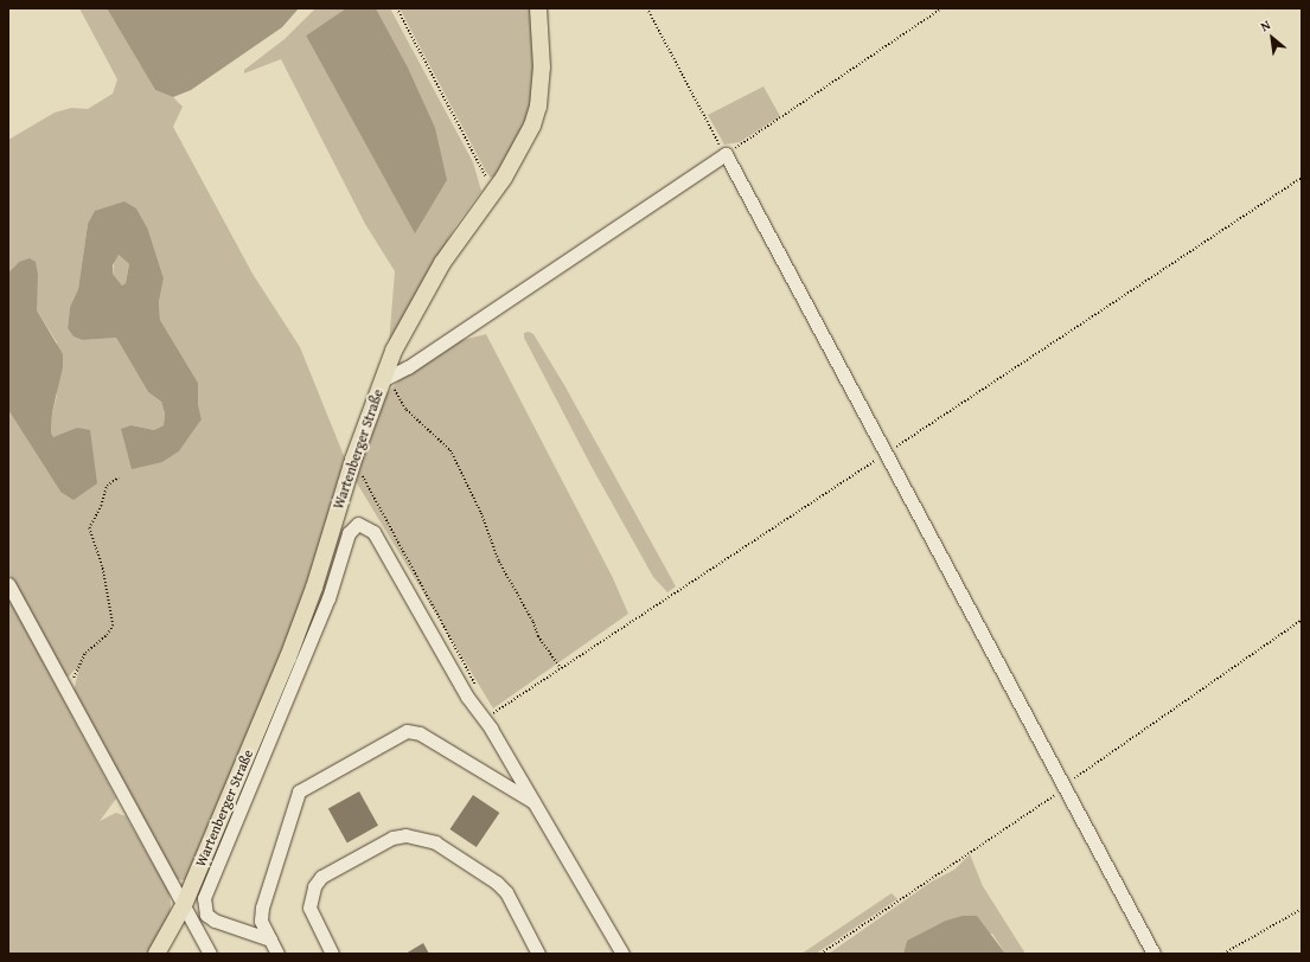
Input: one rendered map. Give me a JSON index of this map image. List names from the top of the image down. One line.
{"streets":{"main road":["Wartenberger Straße"]},"north":"top left"}
